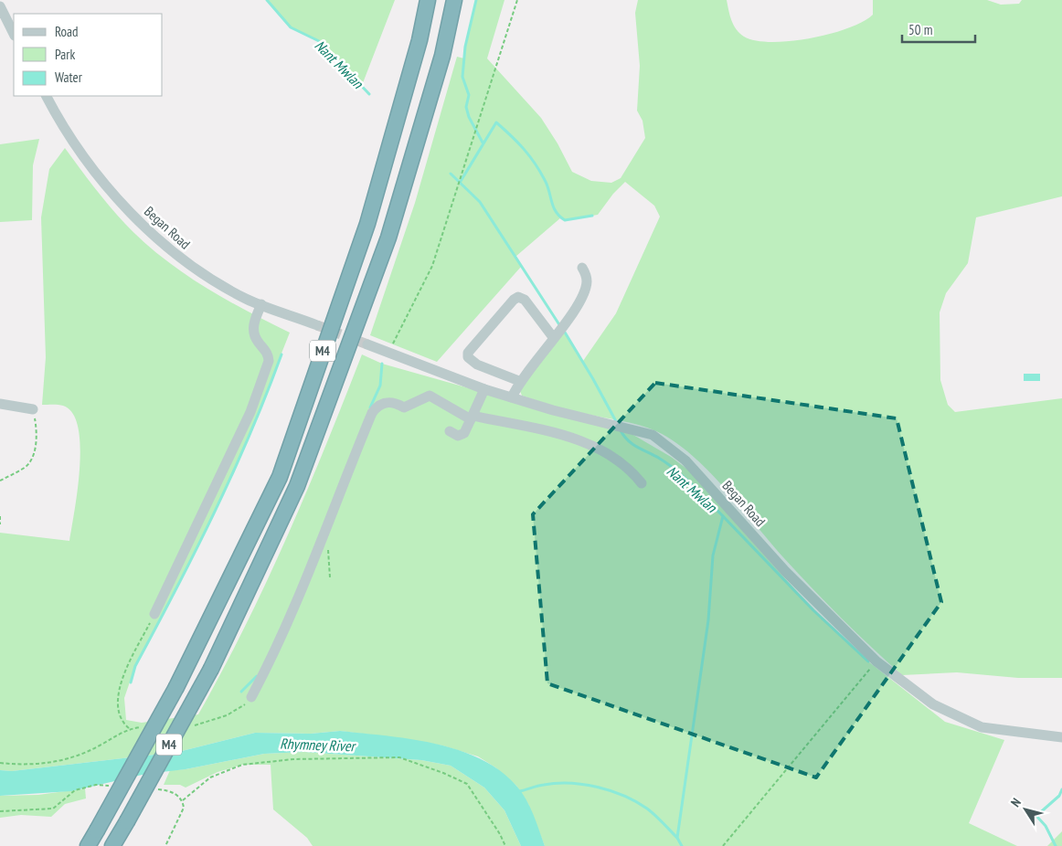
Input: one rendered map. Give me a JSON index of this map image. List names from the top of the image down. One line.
{"streets":{"highway":["M4"],"street":["Began Road"]},"water":["Nant Mwlan","Rhymney River"],"legend":["Road","Park","Water"],"scale_bar":"50 m","north":"top left"}
